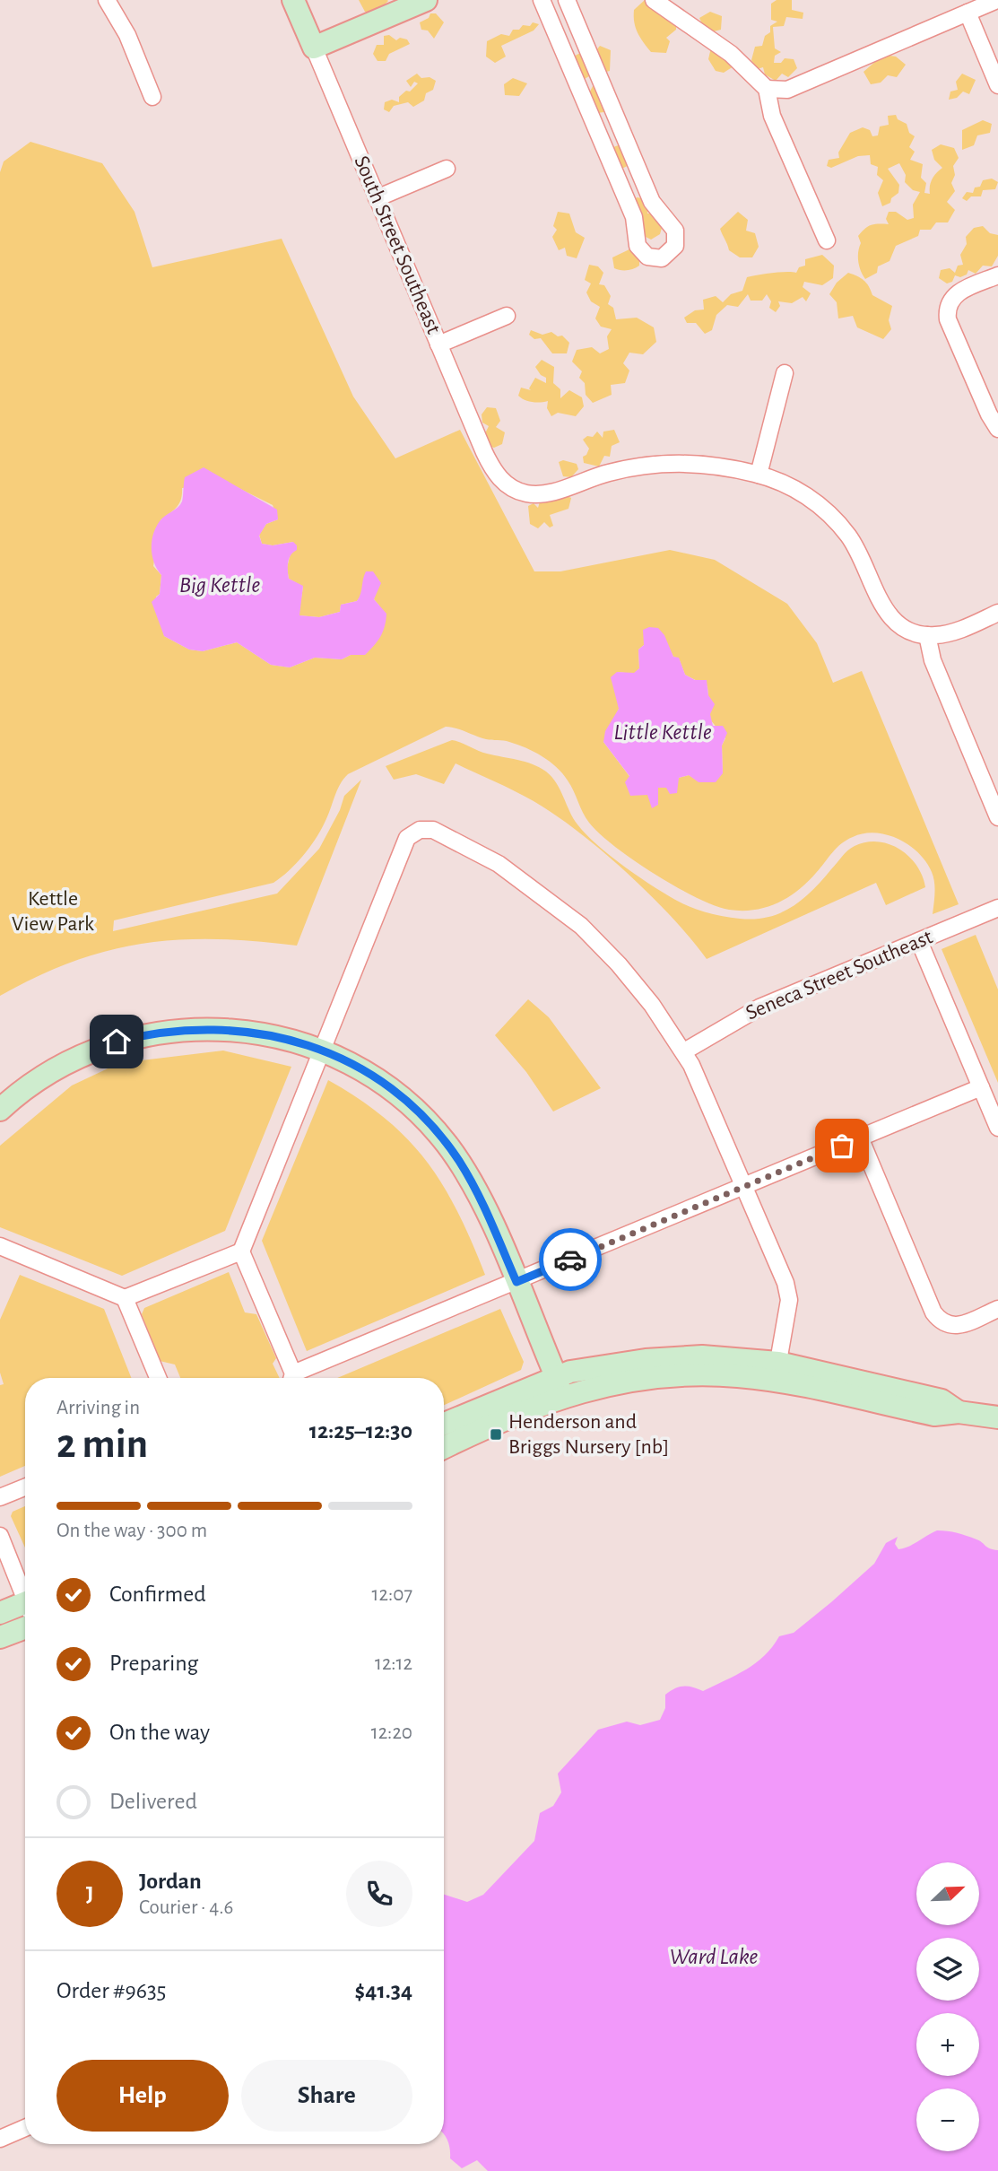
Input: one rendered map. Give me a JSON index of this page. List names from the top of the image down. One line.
{"streets":{"street":["South Street Southeast","Seneca Street Southeast"]},"water":["Big Kettle","Little Kettle","Ward Lake"],"parks":["Kettle View Park"],"places":{"transit":["Henderson and Briggs Nursery [nb]"]},"north":"top right","page":{"heading":["2 min","Arriving in","12:25–12:30"],"panel":["Jordan","Courier · 4.6","Order #9635","$41.34"],"bar":"On the way · 300 m","list":[["Confirmed","12:07"],["Preparing","12:12"],["On the way","12:20"],"Delivered"],"round":"J","map_buttons":["+","−"],"buttons":["Help","Share"]}}
